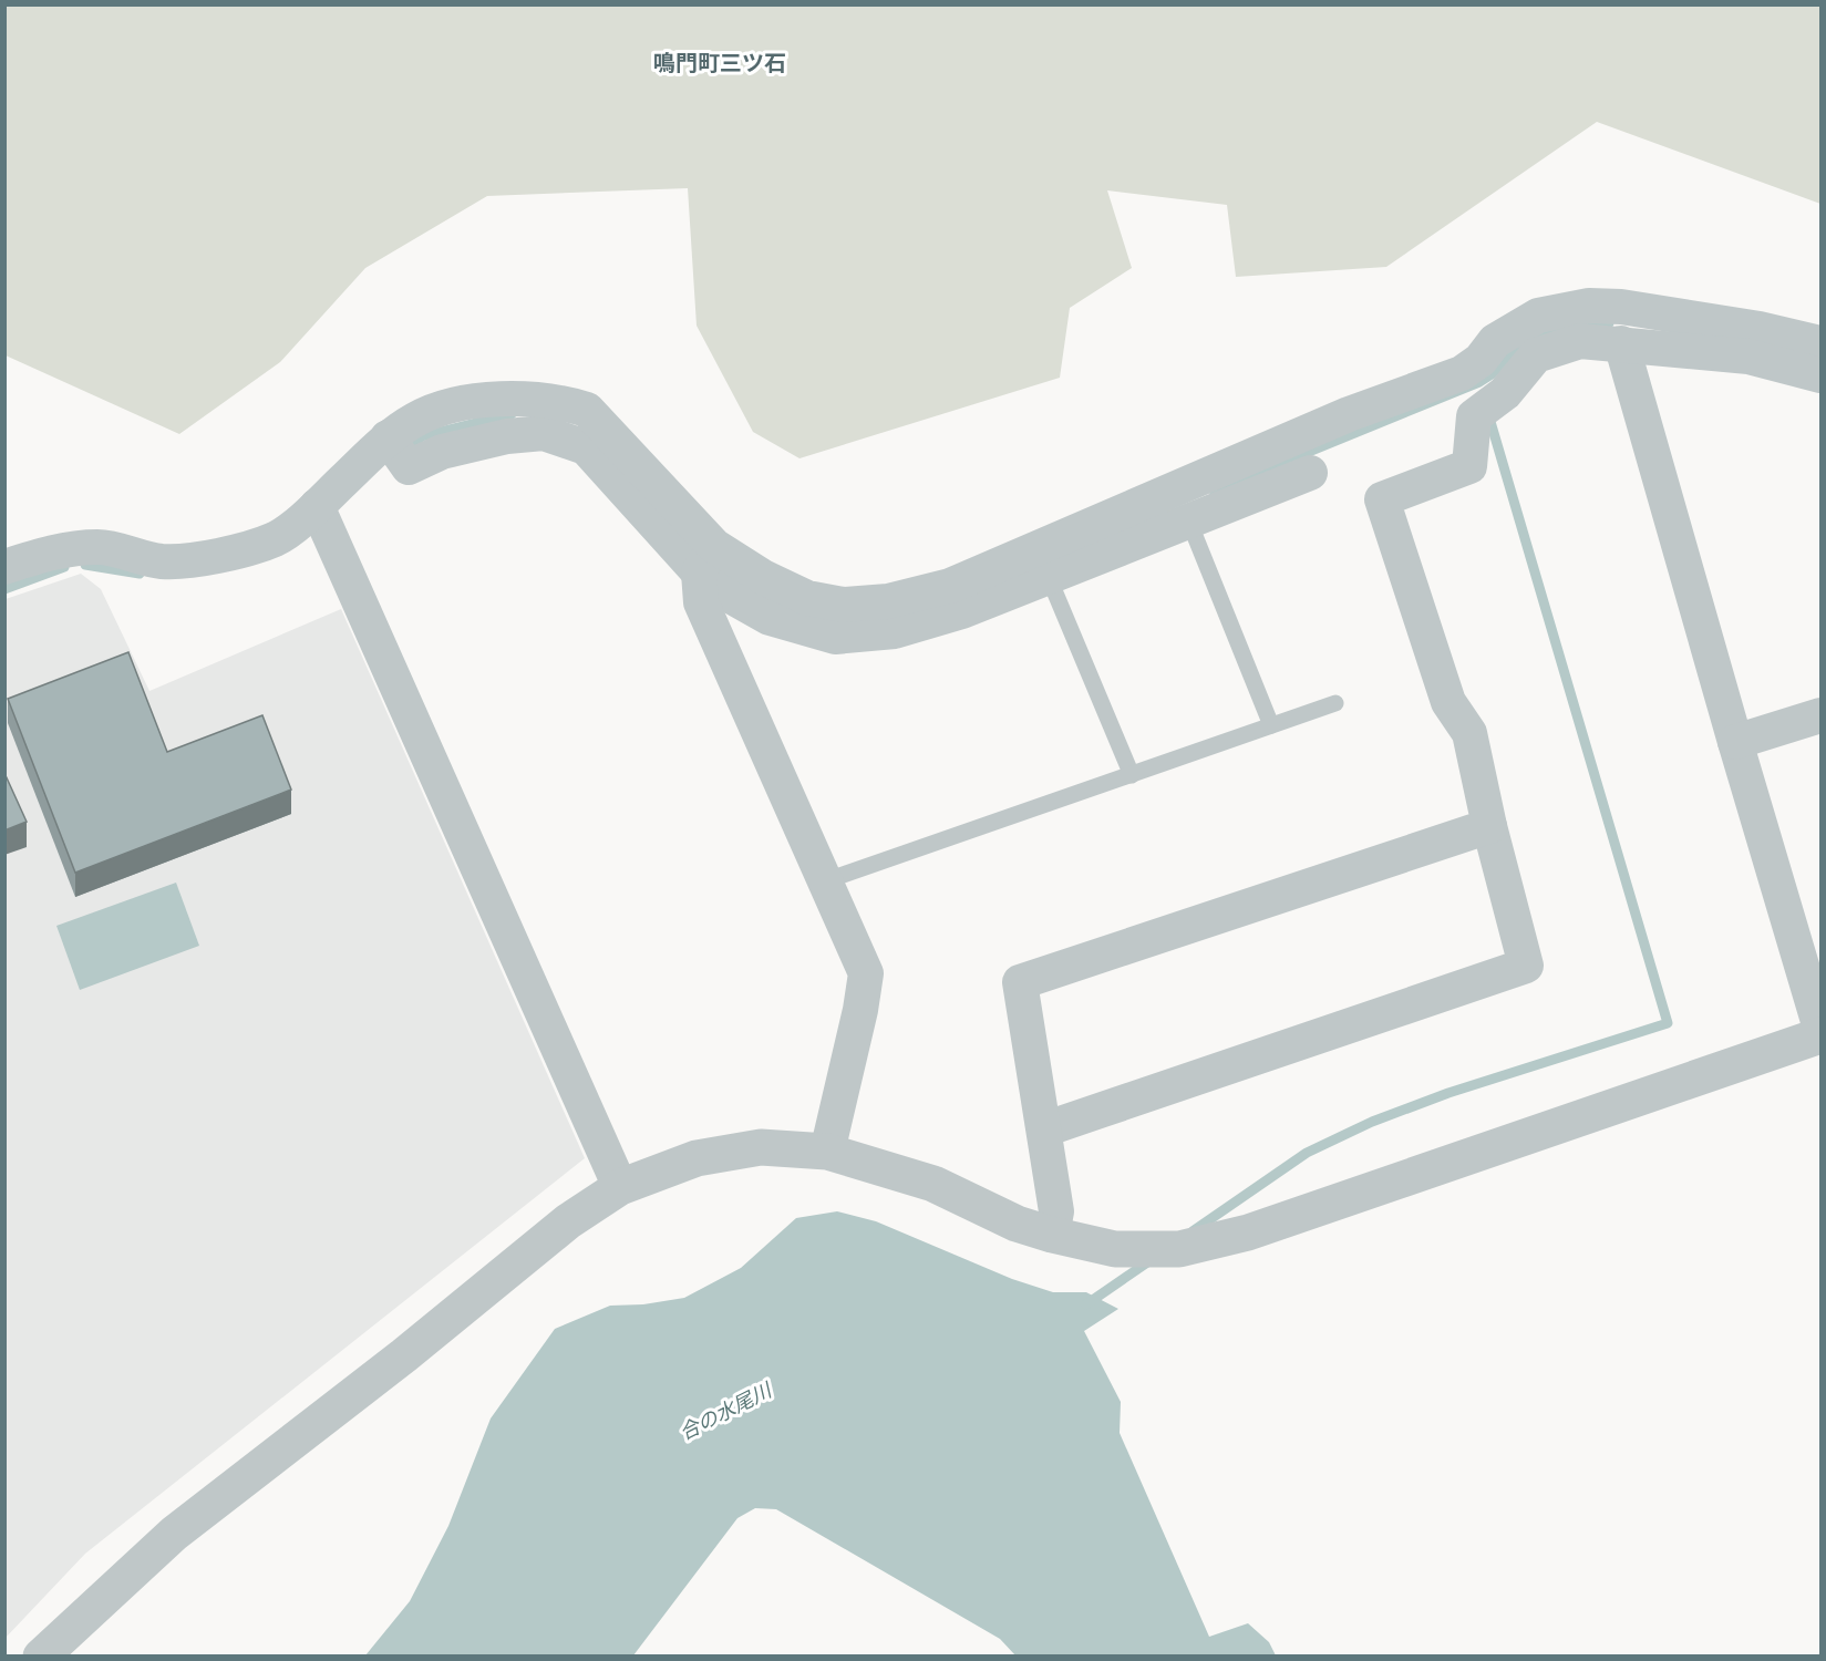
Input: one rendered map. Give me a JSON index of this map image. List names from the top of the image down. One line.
{"districts":["鳴門町三ツ石"],"water":["合の水尾川"]}
